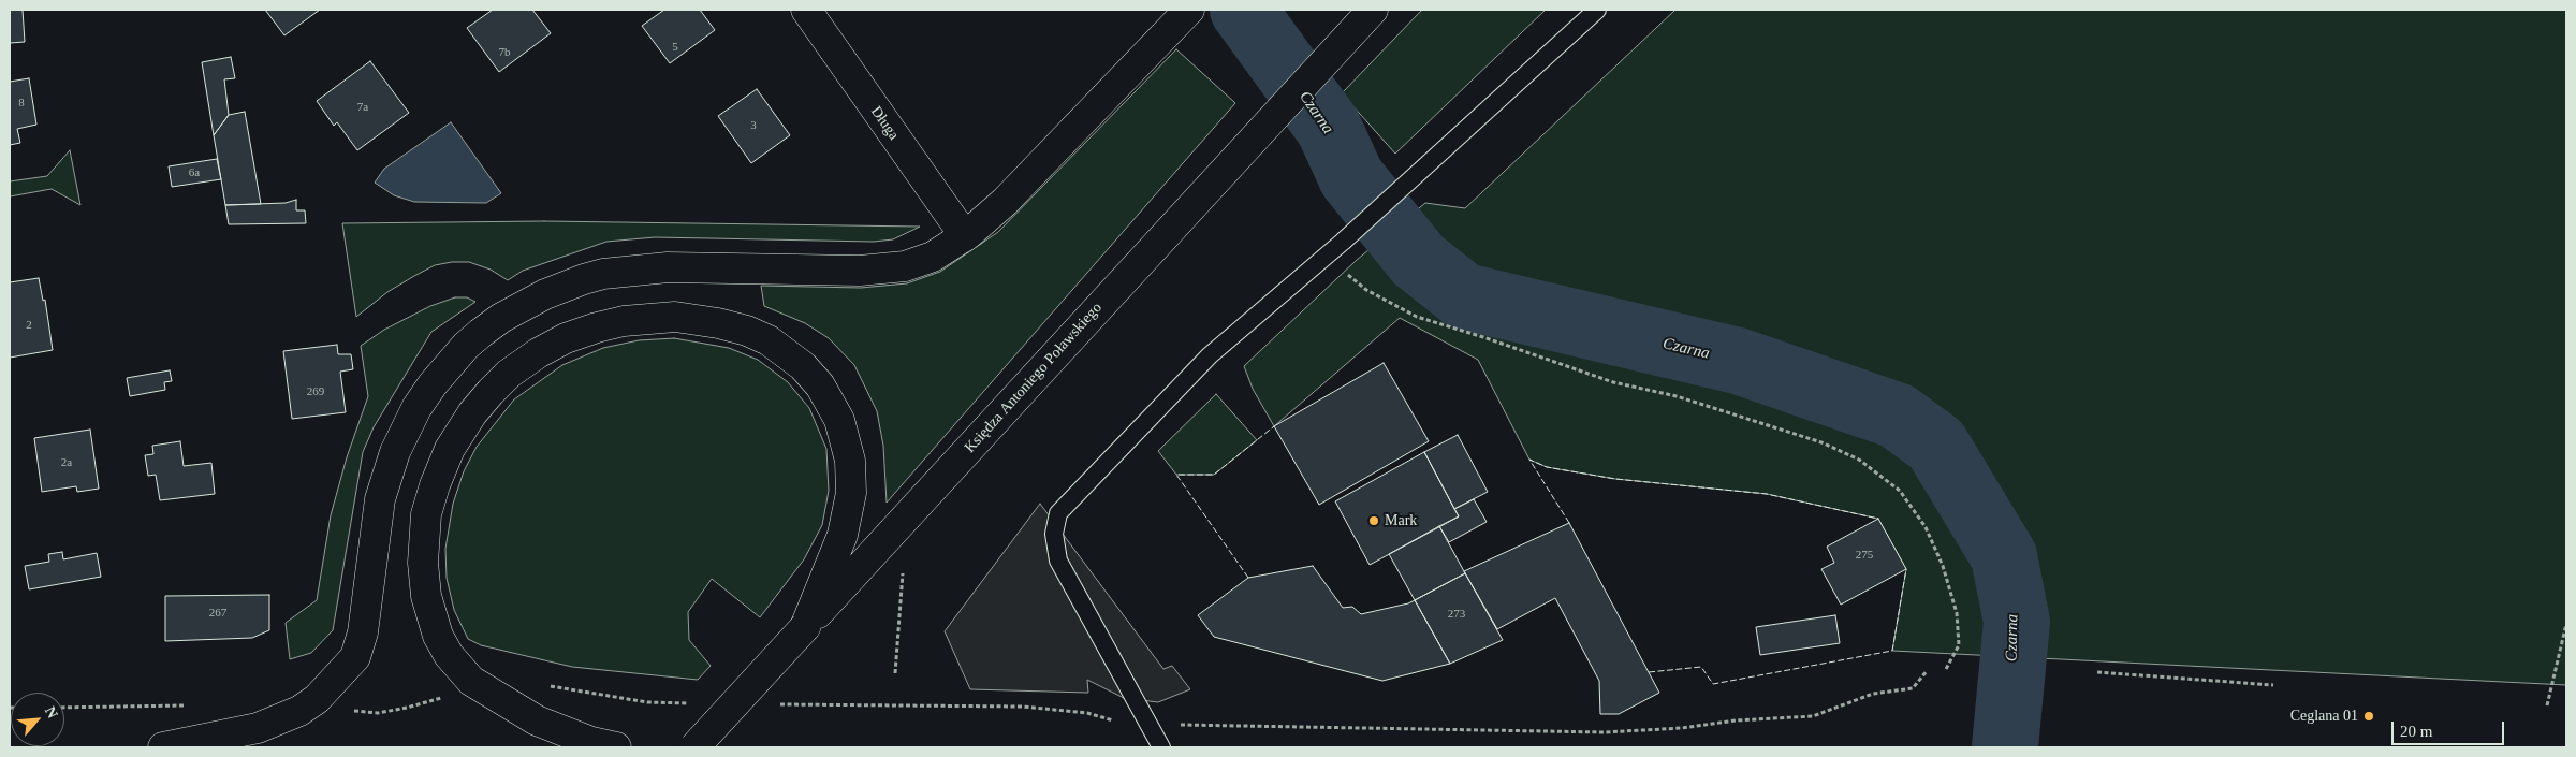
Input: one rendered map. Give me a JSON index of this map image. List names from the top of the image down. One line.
{"streets":{"main road":["Długa","Księdza Antoniego Poławskiego"]},"water":["Czarna"],"places":["Mark","Ceglana 01"],"house_numbers":["5","7b","8","7a","3","6a","2","269","2a","275","267","273"],"scale_bar":"20 m","north":"top right"}
